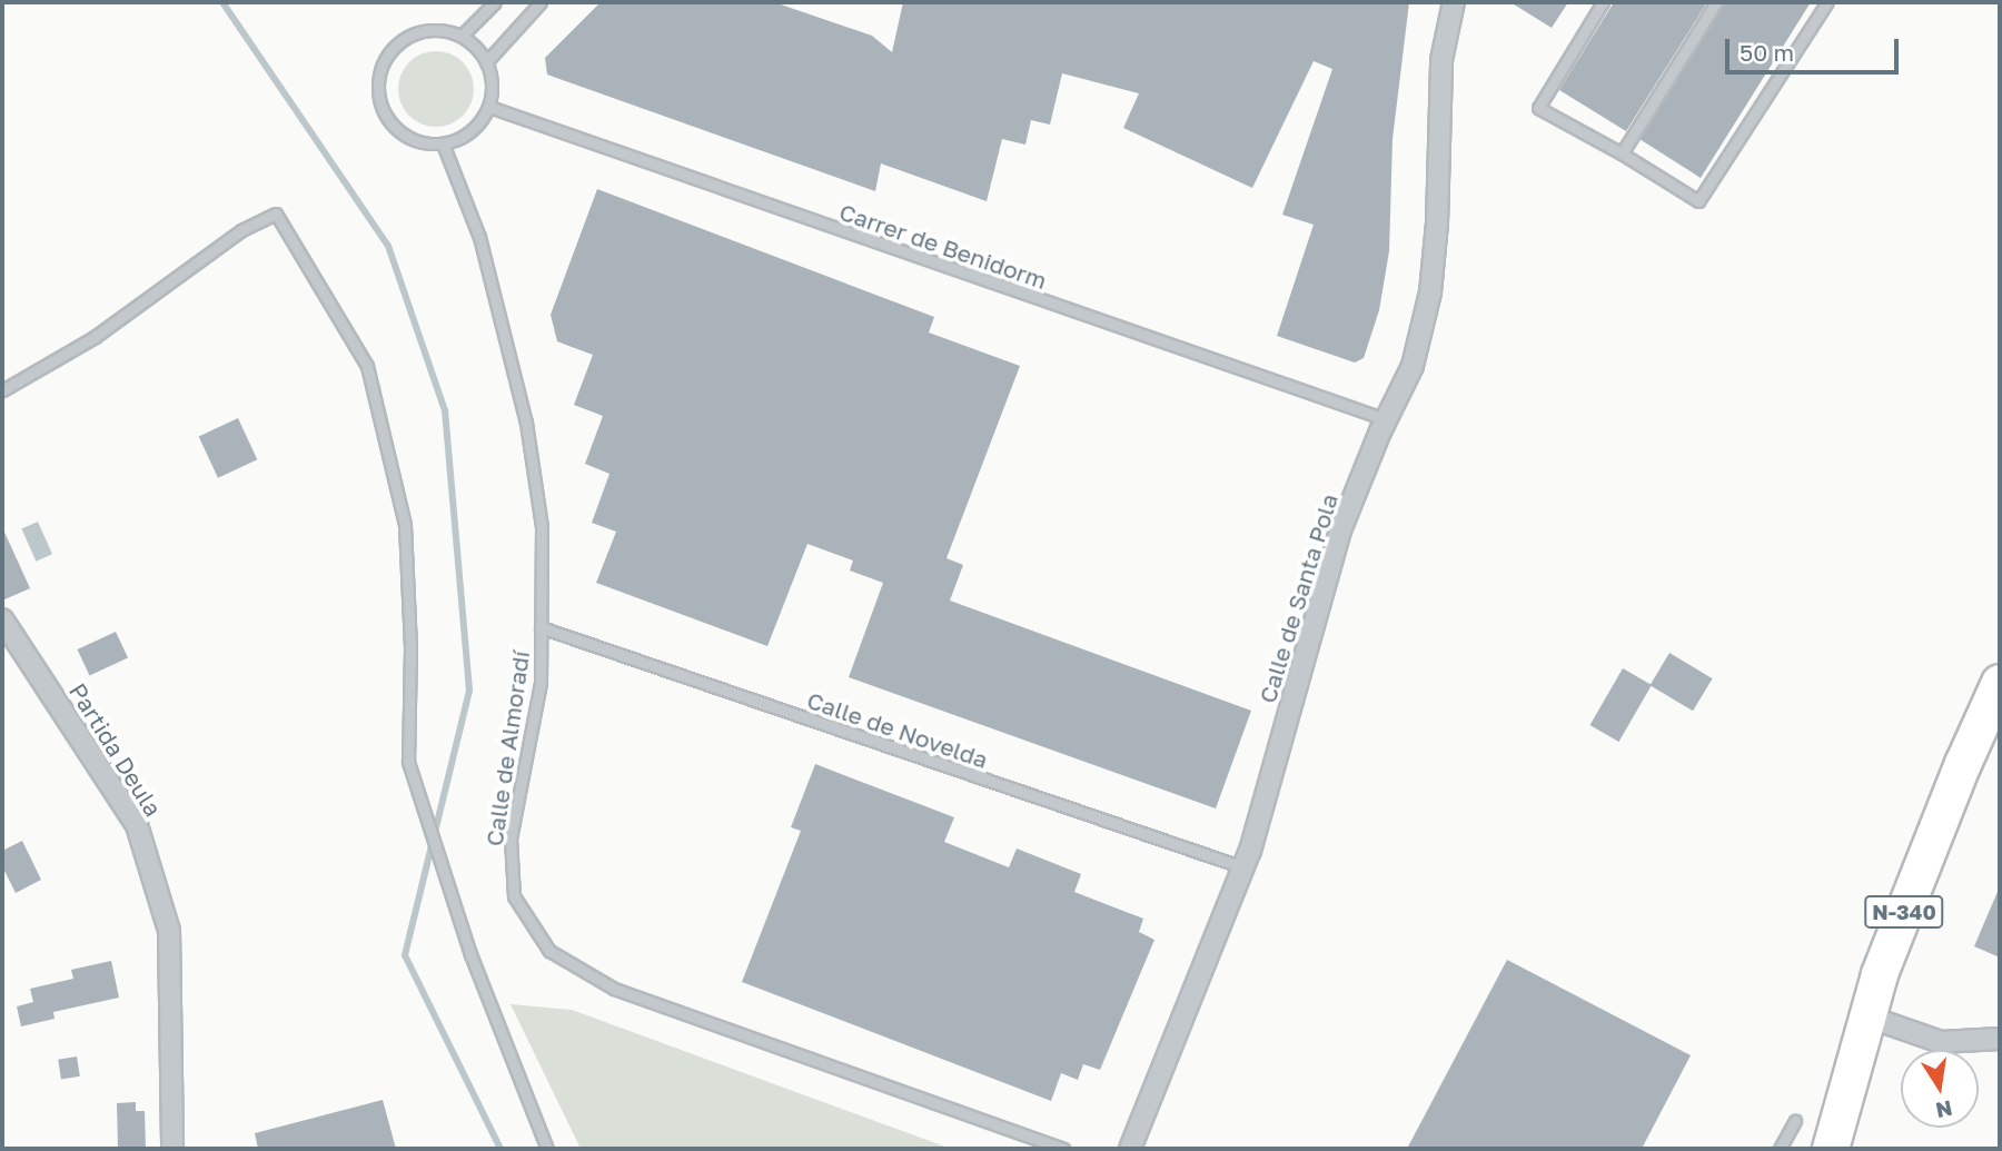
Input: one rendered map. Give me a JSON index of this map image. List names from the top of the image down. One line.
{"streets":{"highway":["N-340"],"street":["Calle de Santa Pola","Partida Deula"],"lane":["Carrer de Benidorm","Calle de Novelda","Calle de Almoradí"]},"crossings":[["Carrer de Benidorm","Calle de Santa Pola"],["Carrer de Benidorm","Calle de Almoradí"],["Calle de Santa Pola","Calle de Novelda"],["Calle de Novelda","Calle de Almoradí"]],"scale_bar":"50 m","north":"bottom"}
